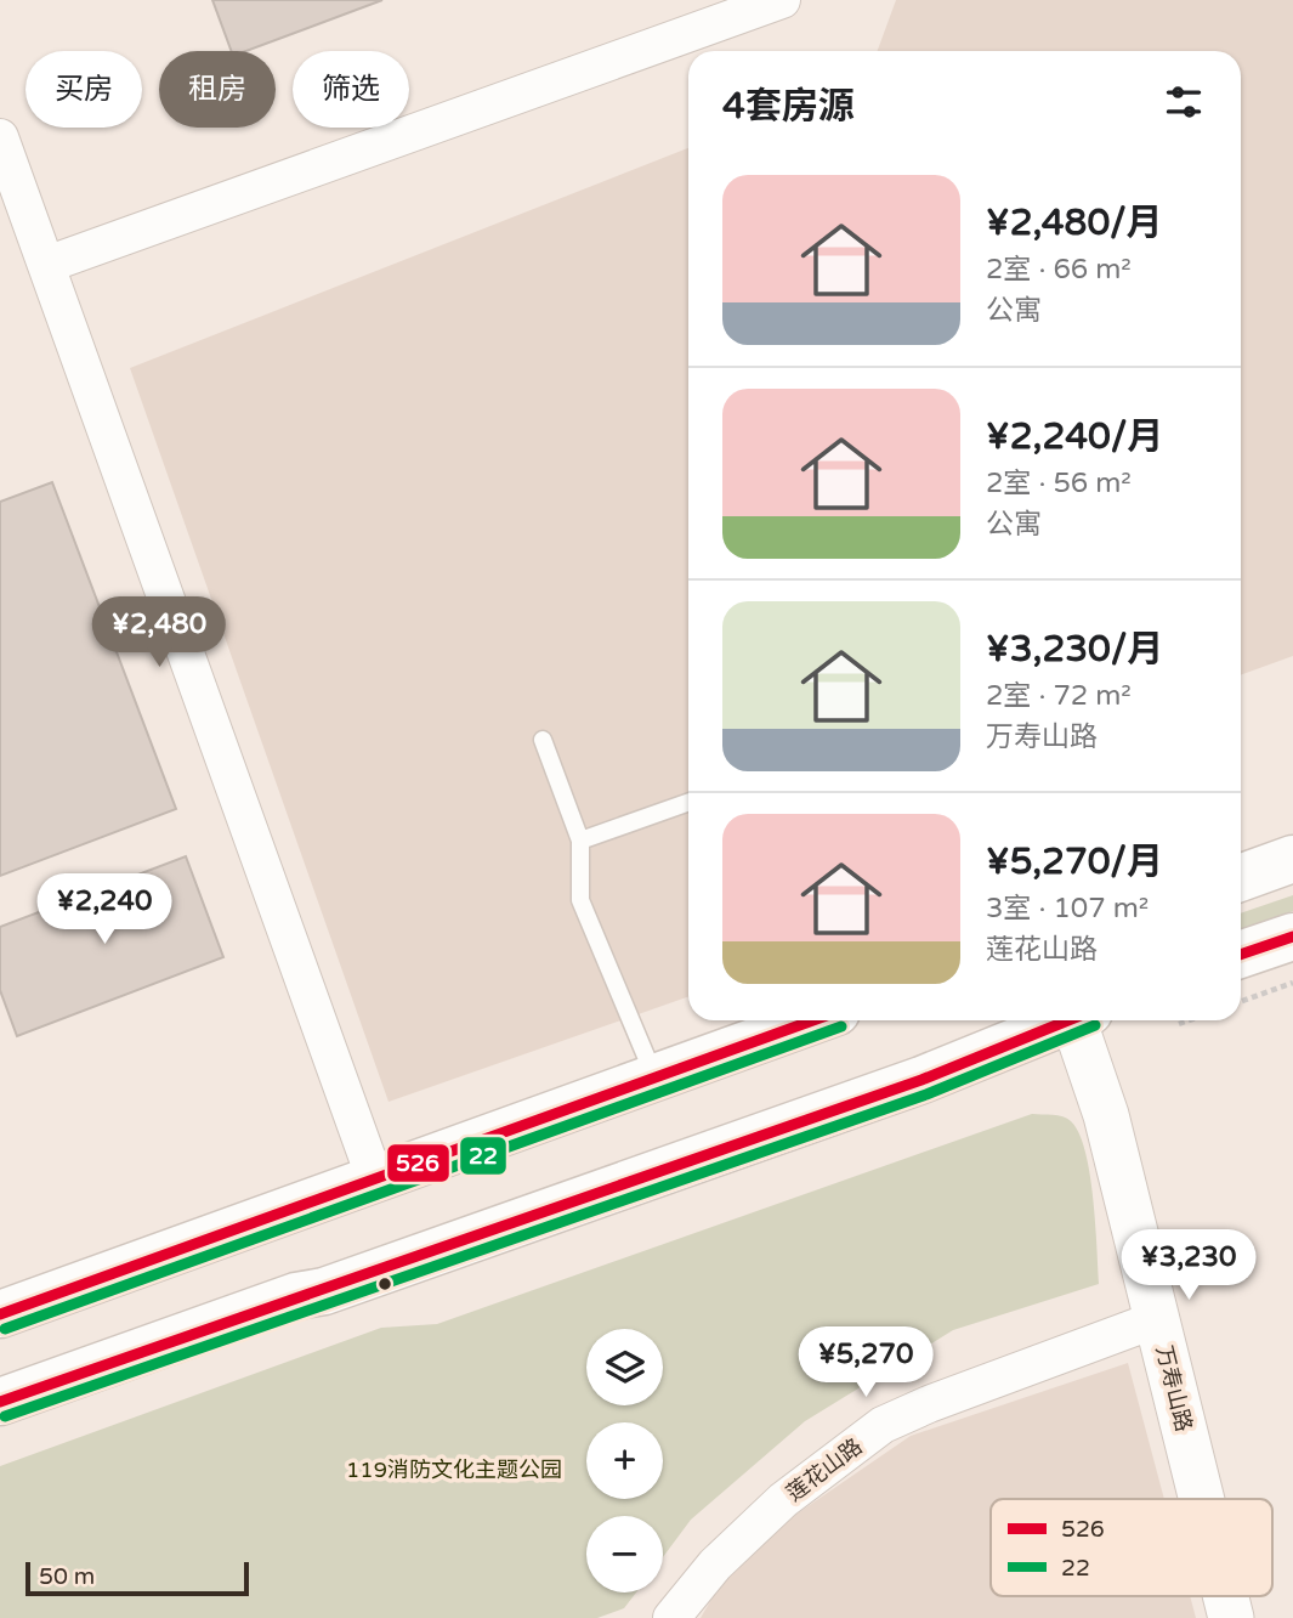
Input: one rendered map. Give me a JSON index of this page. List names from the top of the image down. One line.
{"streets":{"street":["万寿山路","莲花山路"]},"crossings":[["万寿山路","莲花山路"]],"parks":["119消防文化主题公园"],"lines":["transit line 526","transit line 22"],"legend":["526","22"],"scale_bar":"50 m","page":{"chip":["买房","租房","筛选"],"heading":"4套房源","list":[{"name":"¥2,480/月","note":"2室 · 66 m² · 公寓"},{"name":"¥2,240/月","note":"2室 · 56 m² · 公寓"},{"name":"¥3,230/月","note":"2室 · 72 m² · 万寿山路"},{"name":"¥5,270/月","note":"3室 · 107 m² · 莲花山路"}],"price":["¥2,480","¥2,240","¥3,230","¥5,270"],"map_buttons":["+","−"],"scale":"50 m"}}
